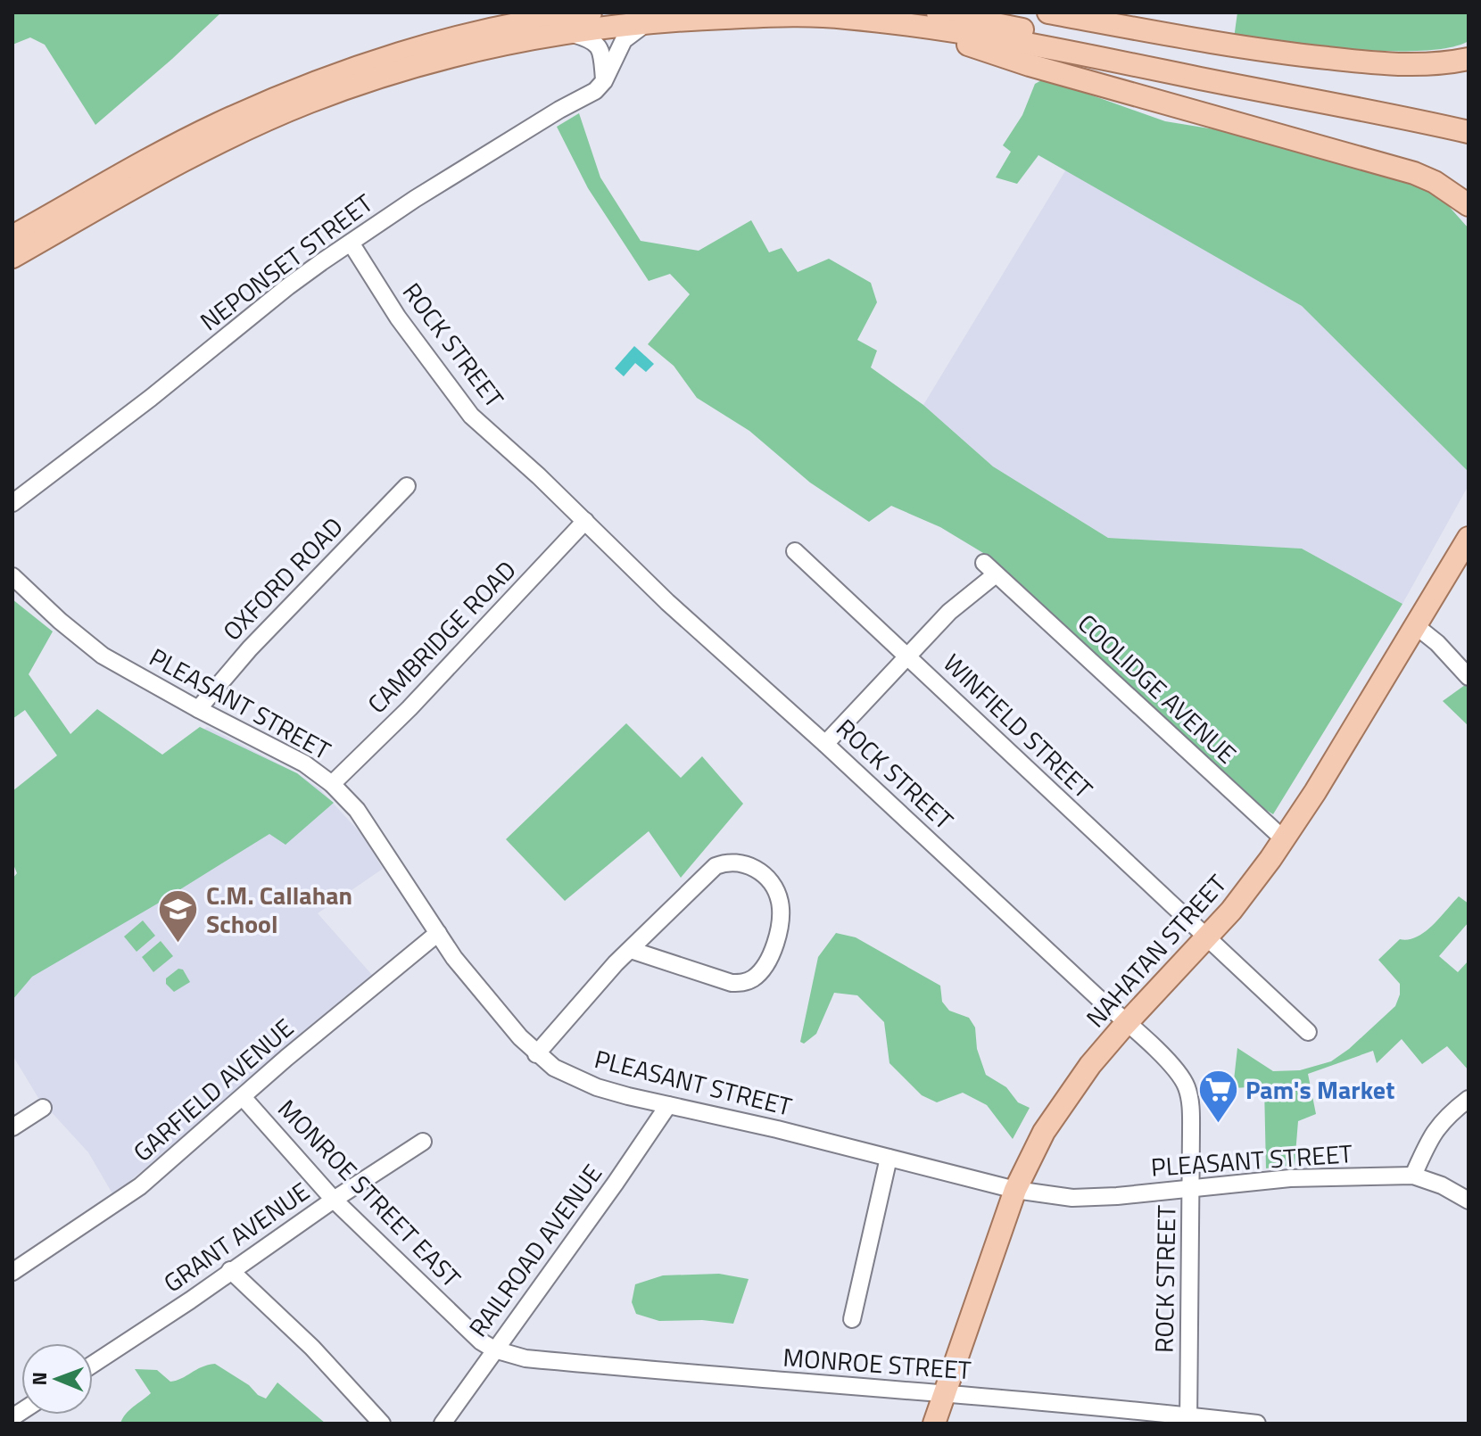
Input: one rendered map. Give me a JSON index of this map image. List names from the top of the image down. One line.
{"streets":{"main road":["NAHATAN STREET"],"street":["NEPONSET STREET","ROCK STREET","OXFORD ROAD","CAMBRIDGE ROAD","COOLIDGE AVENUE","PLEASANT STREET","WINFIELD STREET","GARFIELD AVENUE","MONROE STREET EAST","GRANT AVENUE","RAILROAD AVENUE","MONROE STREET"]},"crossings":[["NEPONSET STREET","ROCK STREET"],["ROCK STREET","CAMBRIDGE ROAD"],["ROCK STREET","COOLIDGE AVENUE"],["ROCK STREET","PLEASANT STREET"],["ROCK STREET","NAHATAN STREET"],["ROCK STREET","MONROE STREET"],["OXFORD ROAD","PLEASANT STREET"],["CAMBRIDGE ROAD","PLEASANT STREET"],["COOLIDGE AVENUE","WINFIELD STREET"],["COOLIDGE AVENUE","NAHATAN STREET"],["PLEASANT STREET","NAHATAN STREET"],["PLEASANT STREET","GARFIELD AVENUE"],["PLEASANT STREET","RAILROAD AVENUE"],["WINFIELD STREET","NAHATAN STREET"],["NAHATAN STREET","MONROE STREET"],["GARFIELD AVENUE","MONROE STREET EAST"],["MONROE STREET EAST","GRANT AVENUE"],["MONROE STREET EAST","RAILROAD AVENUE"],["MONROE STREET EAST","MONROE STREET"],["RAILROAD AVENUE","MONROE STREET"]],"places":{"school or university":["C.M. Callahan School"],"supermarket":["Pam's Market"]},"north":"left"}
